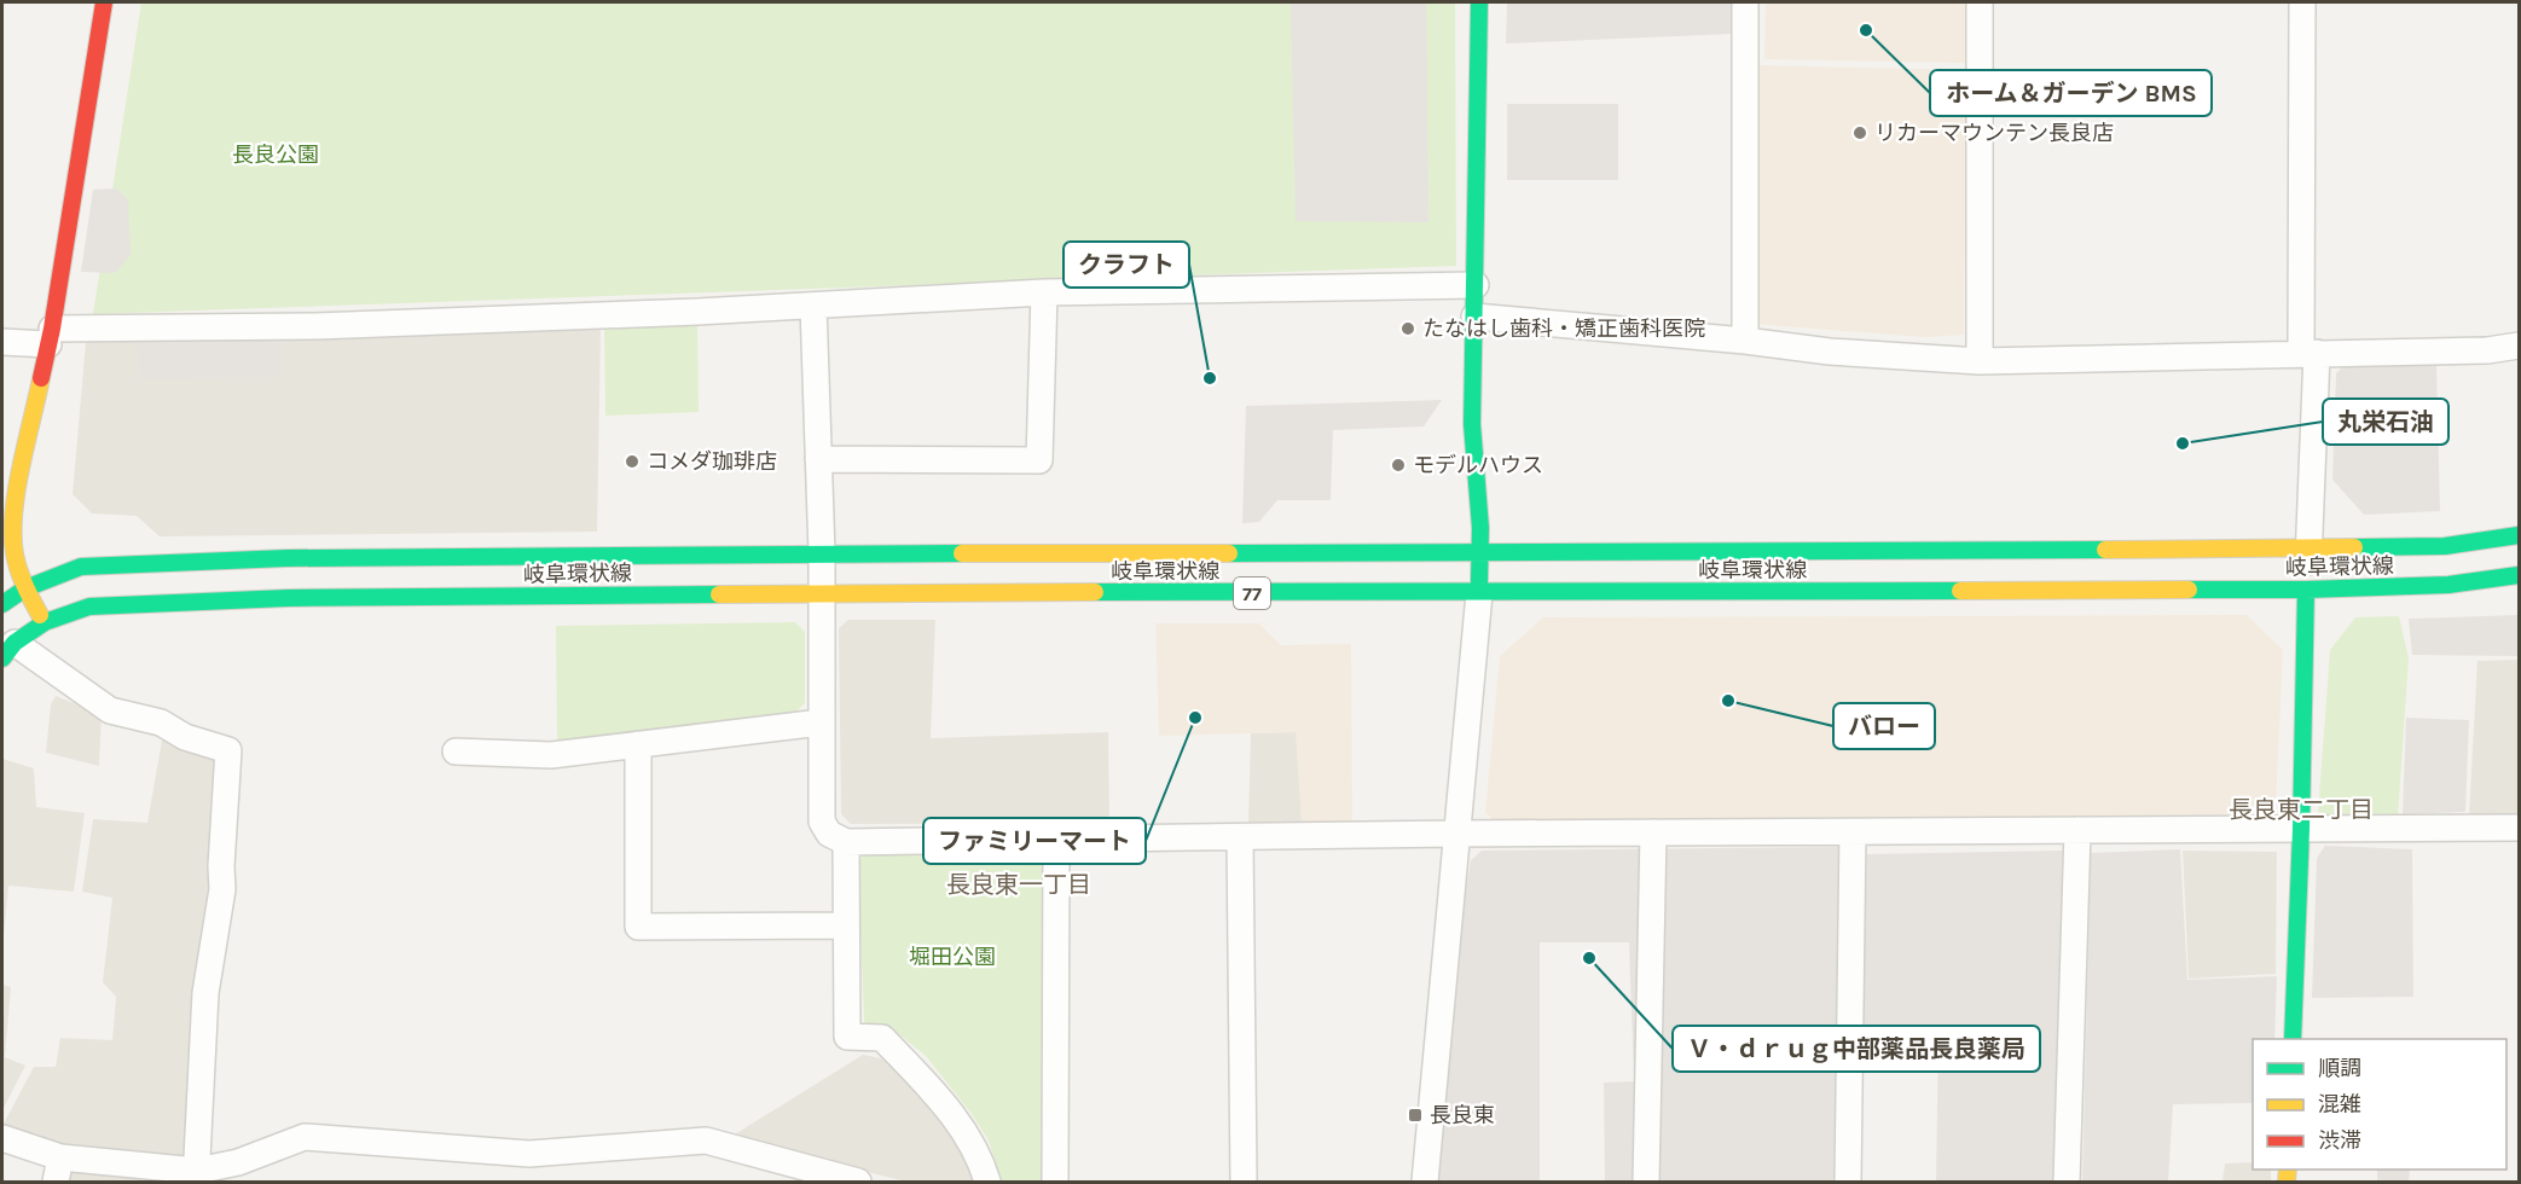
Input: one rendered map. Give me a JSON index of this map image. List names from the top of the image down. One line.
{"streets":{"main road":["岐阜環状線","77"]},"districts":["長良東二丁目","長良東一丁目"],"parks":["長良公園","堀田公園"],"places":{"other":["ホーム＆ガーデン BMS","リカーマウンテン長良店","たなはし歯科・矯正歯科医院","クラフト","丸栄石油","コメダ珈琲店","モデルハウス","バロー","ファミリーマート","Ｖ・ｄｒｕｇ中部薬品長良薬局"],"transit":["長良東"]},"legend":["順調","混雑","渋滞"]}
